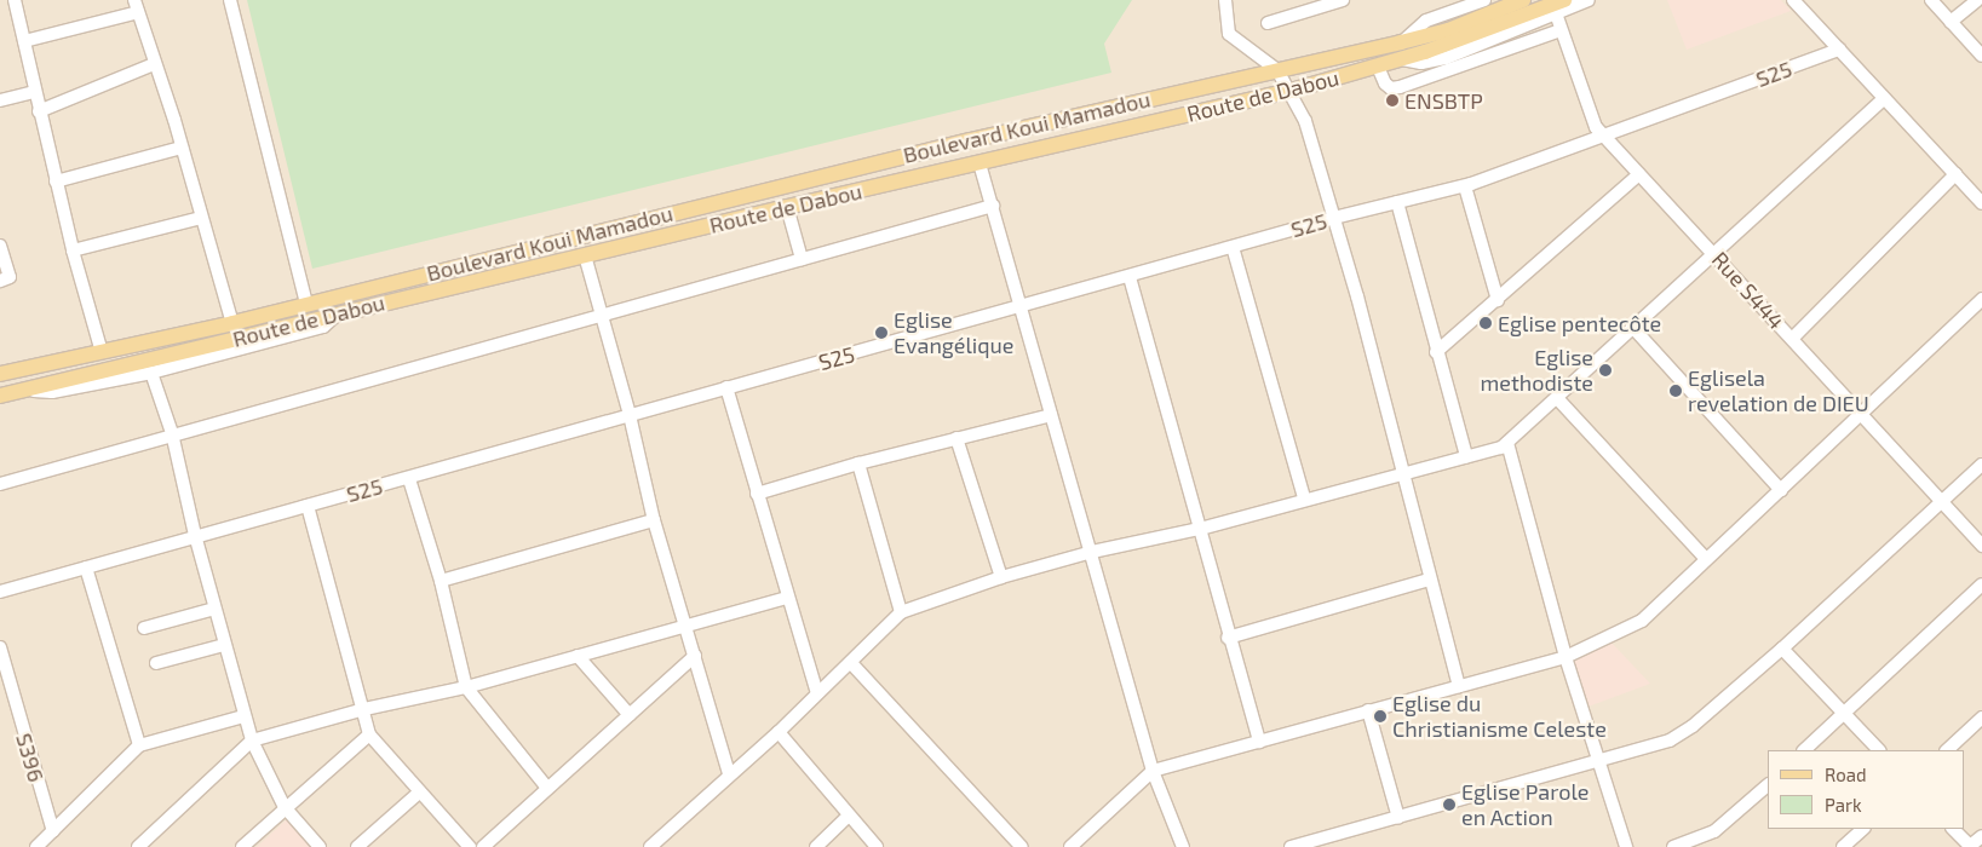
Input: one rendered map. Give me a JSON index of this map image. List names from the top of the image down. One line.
{"streets":{"main road":["Route de Dabou","Boulevard Koui Mamadou"],"street":["S25","Rue S444","S396"]},"crossings":[["S25","Rue S444"],["Route de Dabou","Boulevard Koui Mamadou"]],"places":["ENSBTP","Eglise pentecôte","Eglise Evangélique","Eglise methodiste","Eglisela revelation de DIEU","Eglise du Christianisme Celeste","Eglise Parole en Action"],"legend":["Road","Park"]}
